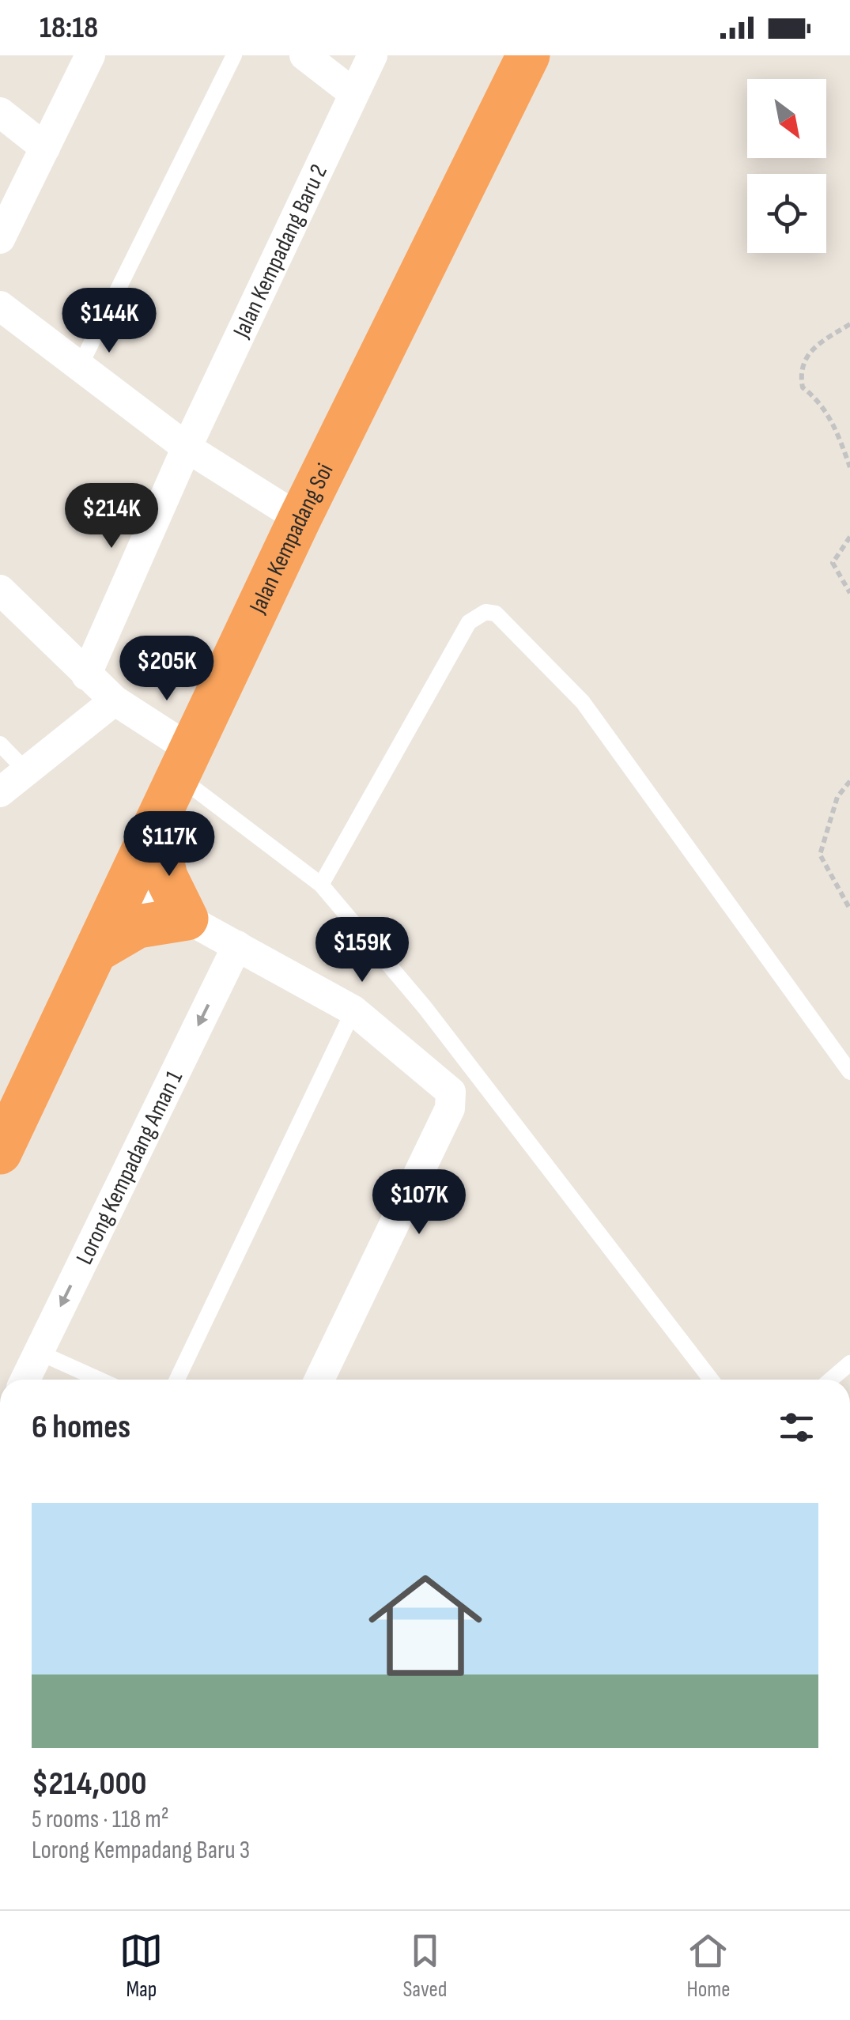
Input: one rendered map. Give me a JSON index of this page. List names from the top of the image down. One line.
{"streets":{"highway":["Jalan Kempadang Soi"],"street":["Jalan Kempadang Baru 2","Lorong Kempadang Aman 1"]},"one_way":["Lorong Kempadang Aman 1"],"north":"bottom right","page":{"status":"18:18","price":["$144K","$214K","$205K","$117K","$159K","$107K"],"heading":"6 homes","list":[{"name":"$214,000","note":"5 rooms · 118 m² · Lorong Kempadang Baru 3"}],"tabs":["Map","Saved","Home"]}}
